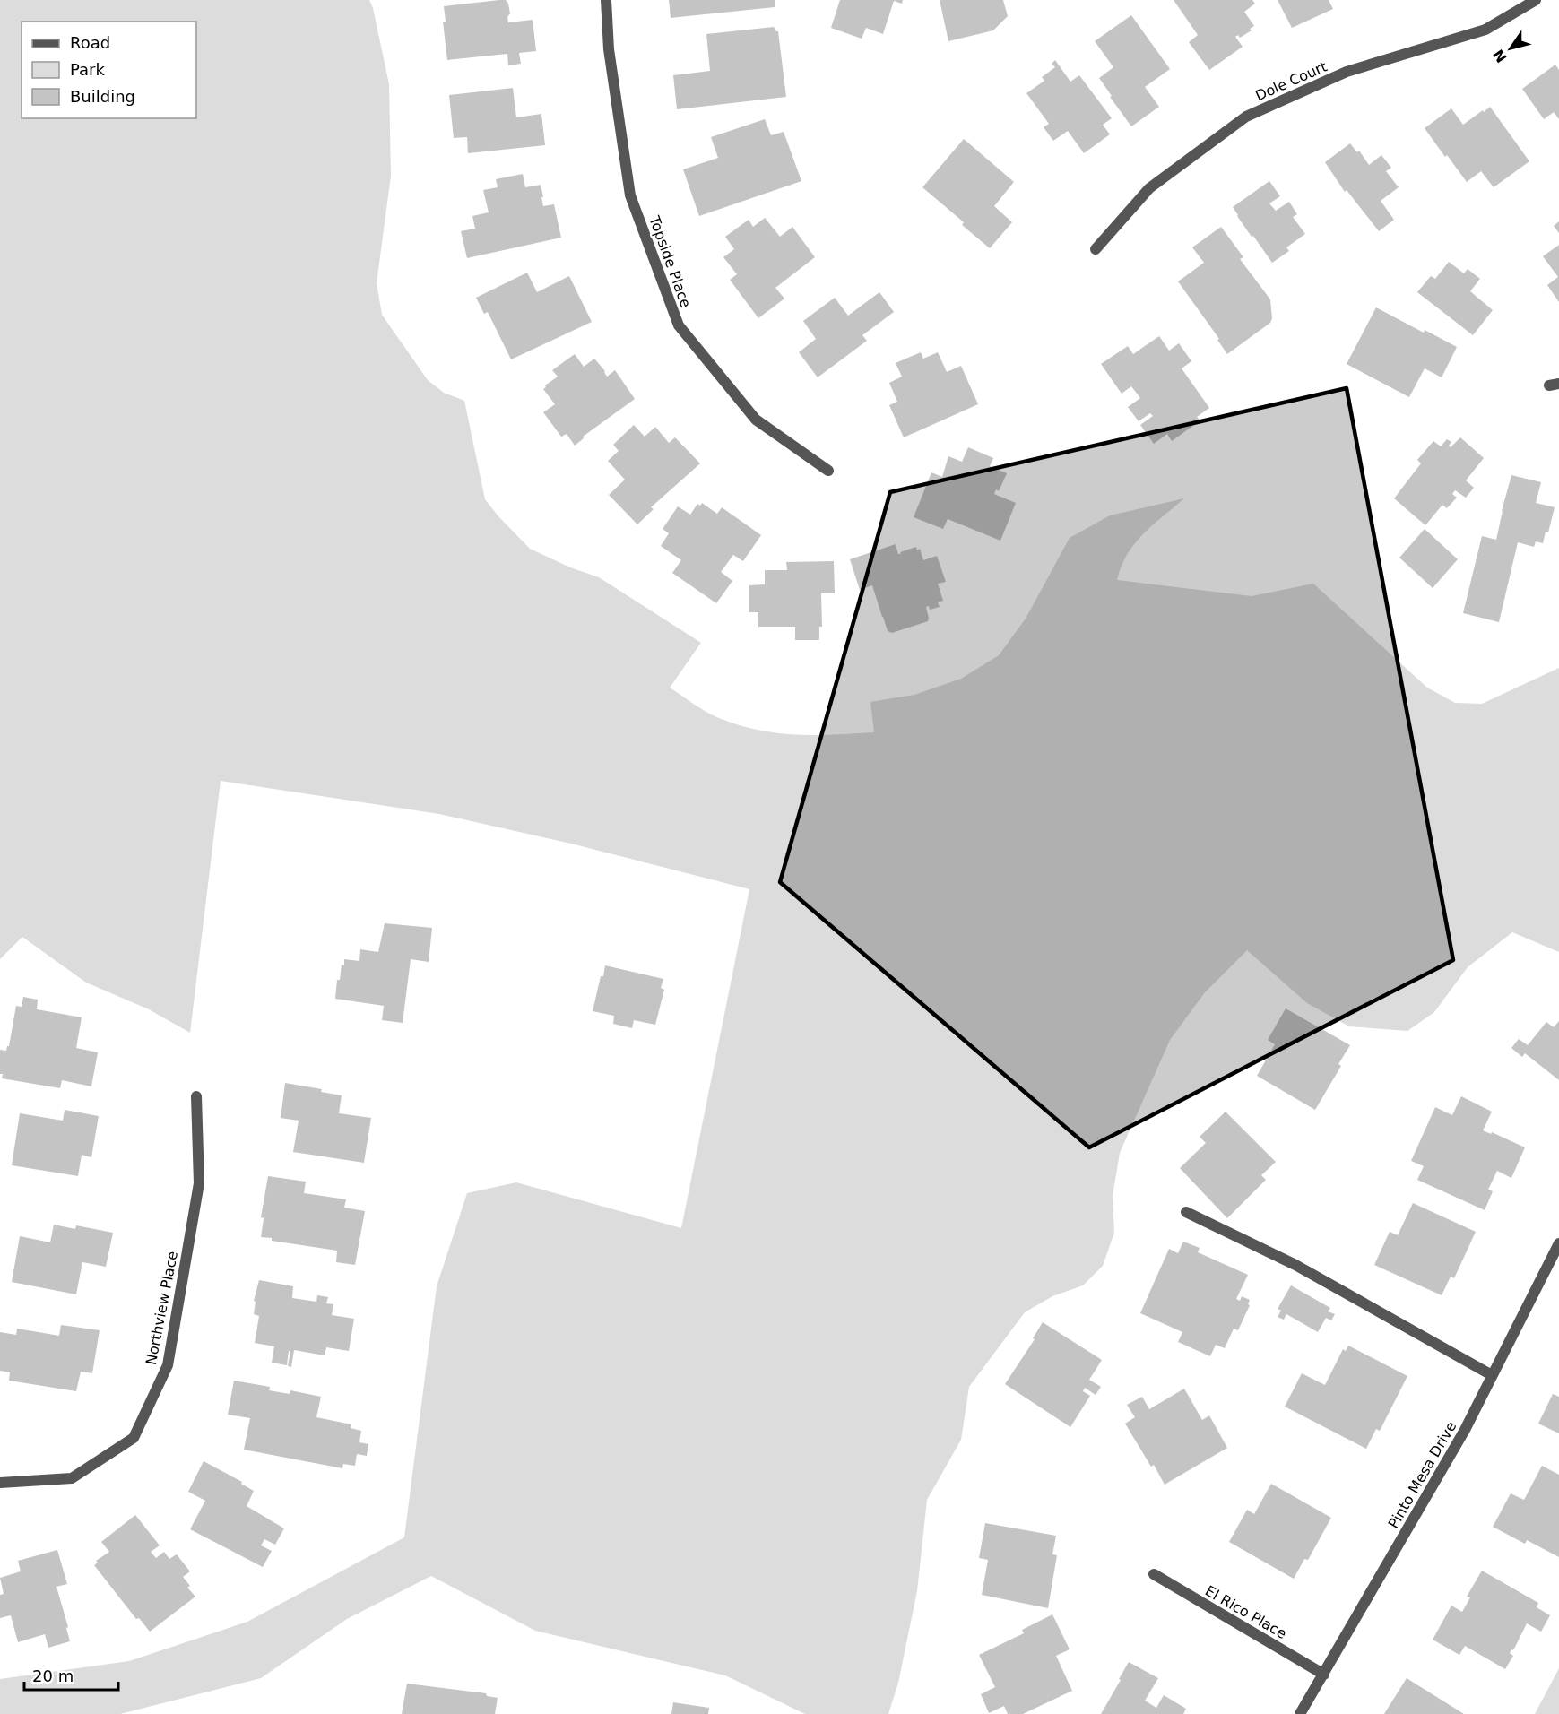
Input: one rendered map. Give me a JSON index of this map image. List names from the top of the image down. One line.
{"streets":{"street":["Dole Court","Topside Place","Northview Place","Pinto Mesa Drive","El Rico Place"]},"crossings":[["Pinto Mesa Drive","El Rico Place"]],"legend":["Road","Park","Building"],"scale_bar":"20 m","north":"bottom left"}
